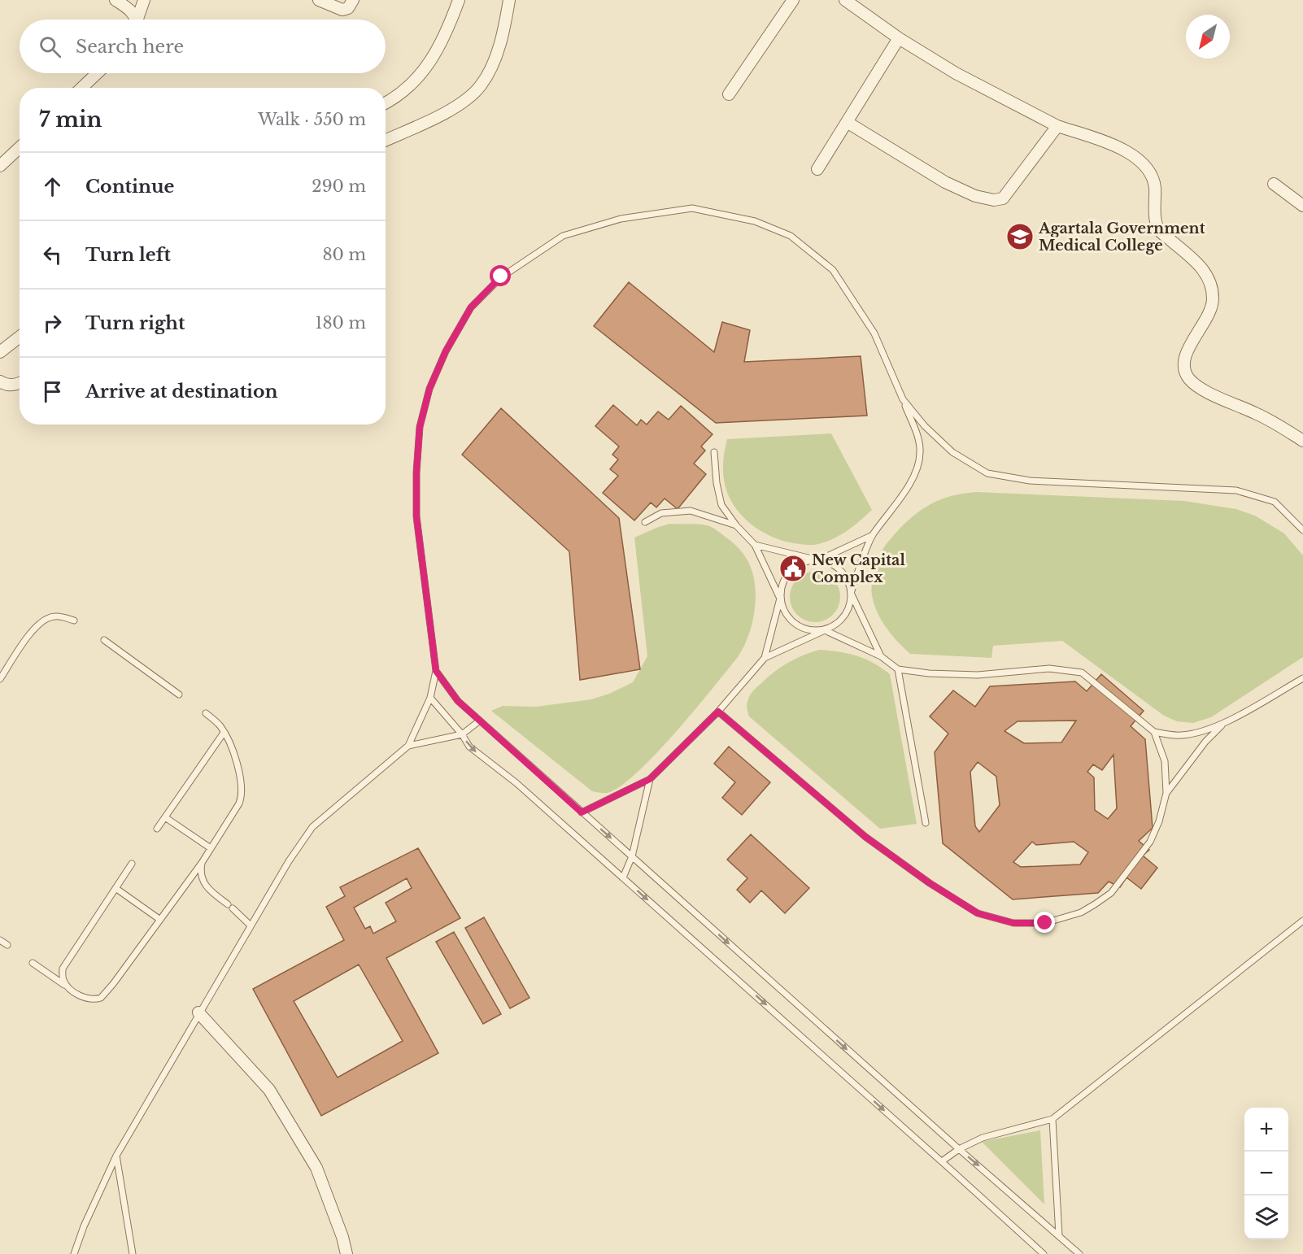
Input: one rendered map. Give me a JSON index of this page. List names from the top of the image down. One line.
{"places":{"school or university":["Agartala Government Medical College"],"public building":["New Capital Complex"]},"north":"bottom left","page":{"search":"Search here","heading":["7 min","Walk · 550 m"],"list":[["Continue","290 m"],["Turn left","80 m"],["Turn right","180 m"],"Arrive at destination"],"map_buttons":["+","−"]}}
